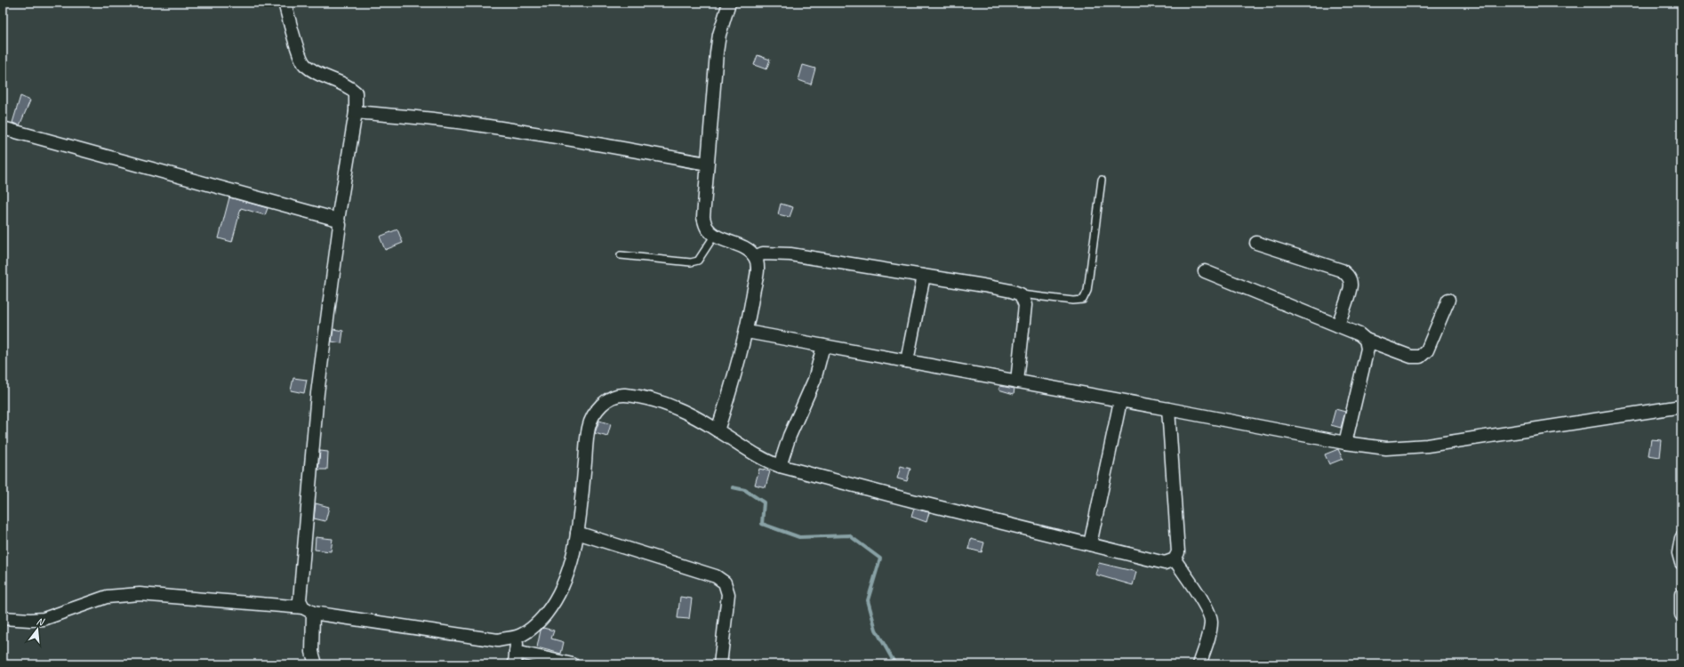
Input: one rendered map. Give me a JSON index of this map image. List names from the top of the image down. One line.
{"north":"top"}
